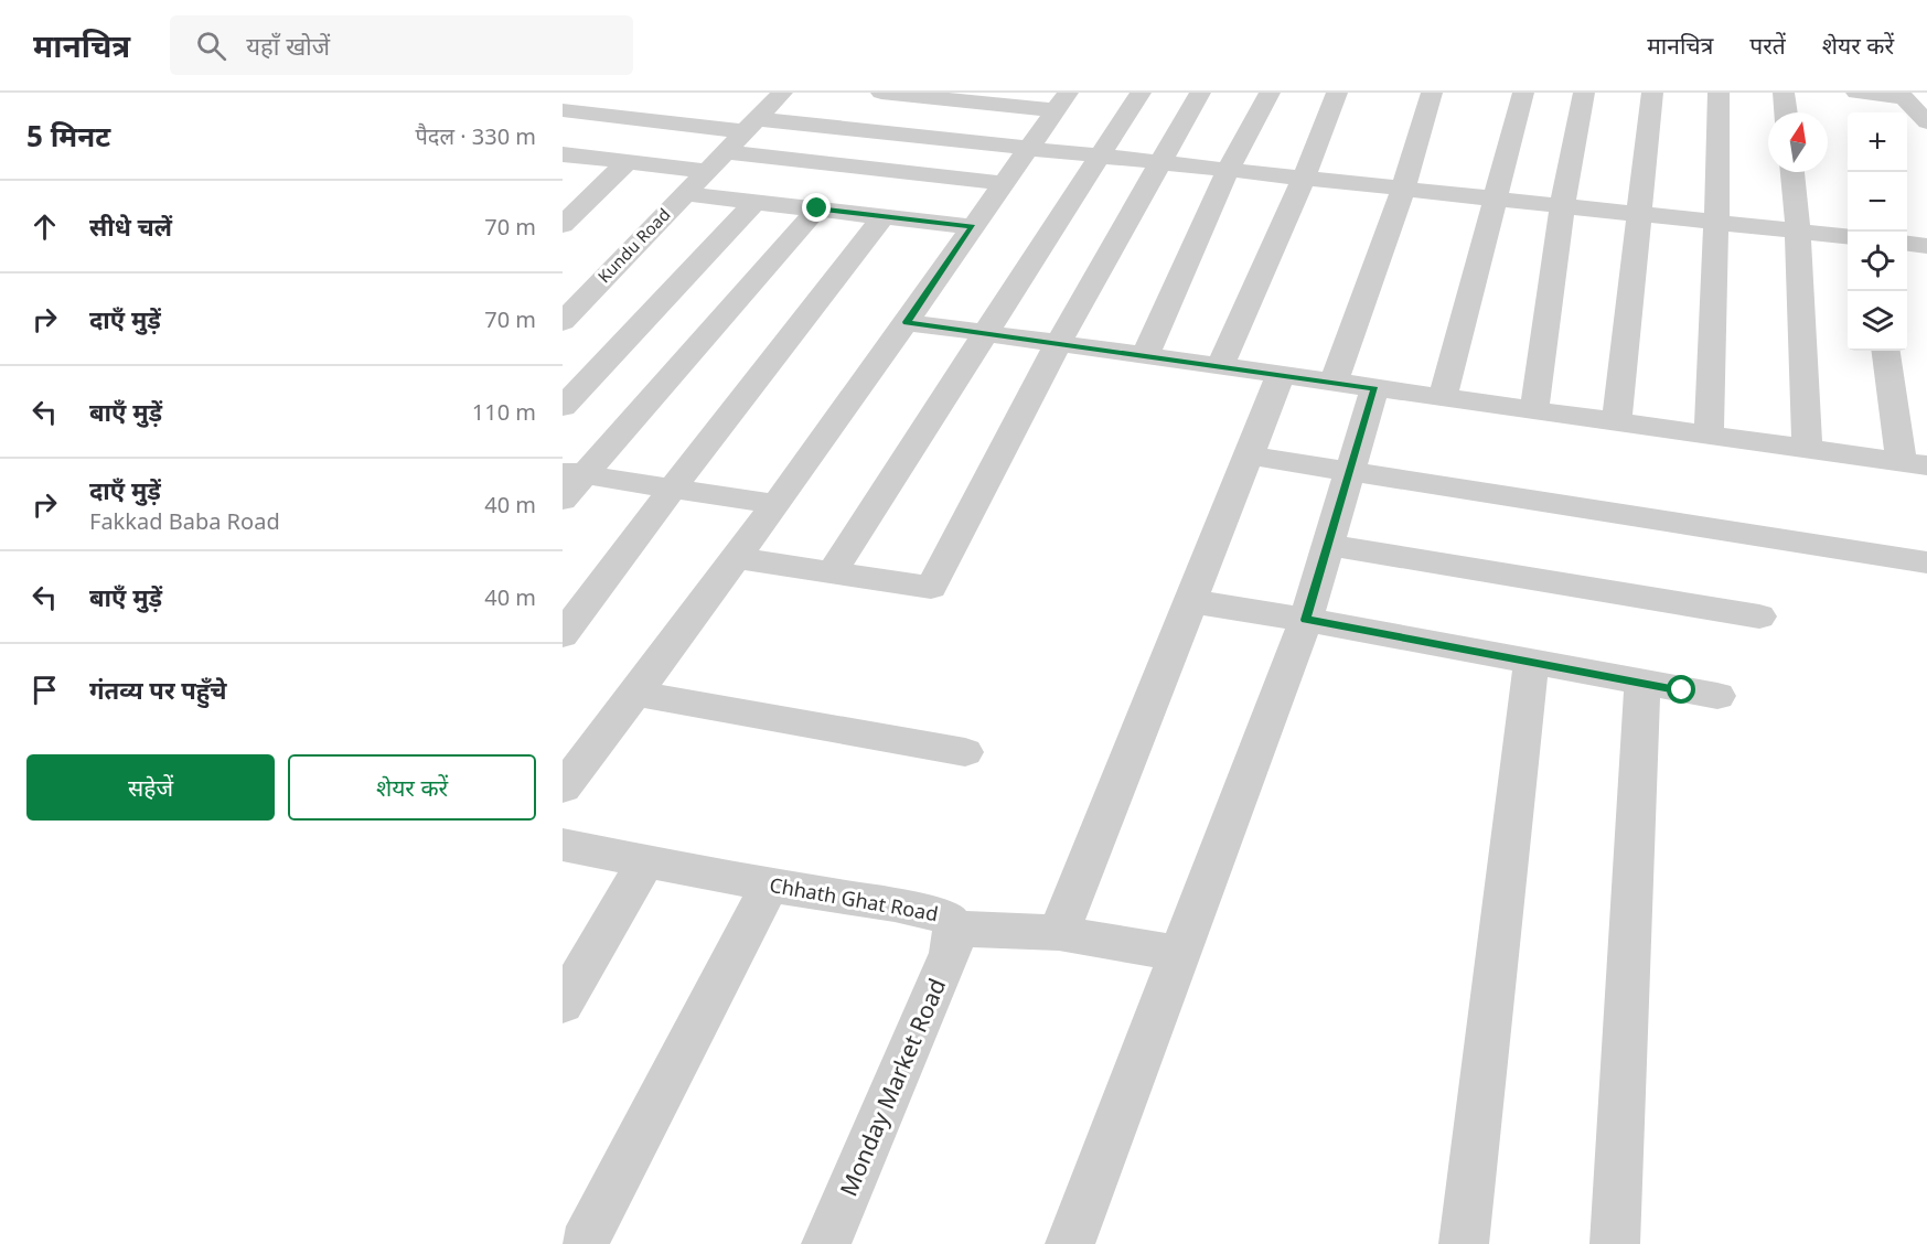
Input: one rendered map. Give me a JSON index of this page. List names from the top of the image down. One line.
{"streets":{"street":["Kundu Road","Chhath Ghat Road","Monday Market Road"]},"crossings":[["Chhath Ghat Road","Monday Market Road"]],"north":"top","page":{"header":"मानचित्र","search":"यहाँ खोजें","nav":["मानचित्र","परतें","शेयर करें"],"heading":["5 मिनट","पैदल · 330 m"],"map_buttons":["+","−"],"list":[["सीधे चलें","70 m"],["दाएँ मुड़ें","70 m"],["बाएँ मुड़ें","110 m"],["दाएँ मुड़ें","Fakkad Baba Road","40 m"],["बाएँ मुड़ें","40 m"],"गंतव्य पर पहुँचे"],"buttons":["सहेजें","शेयर करें"]}}
